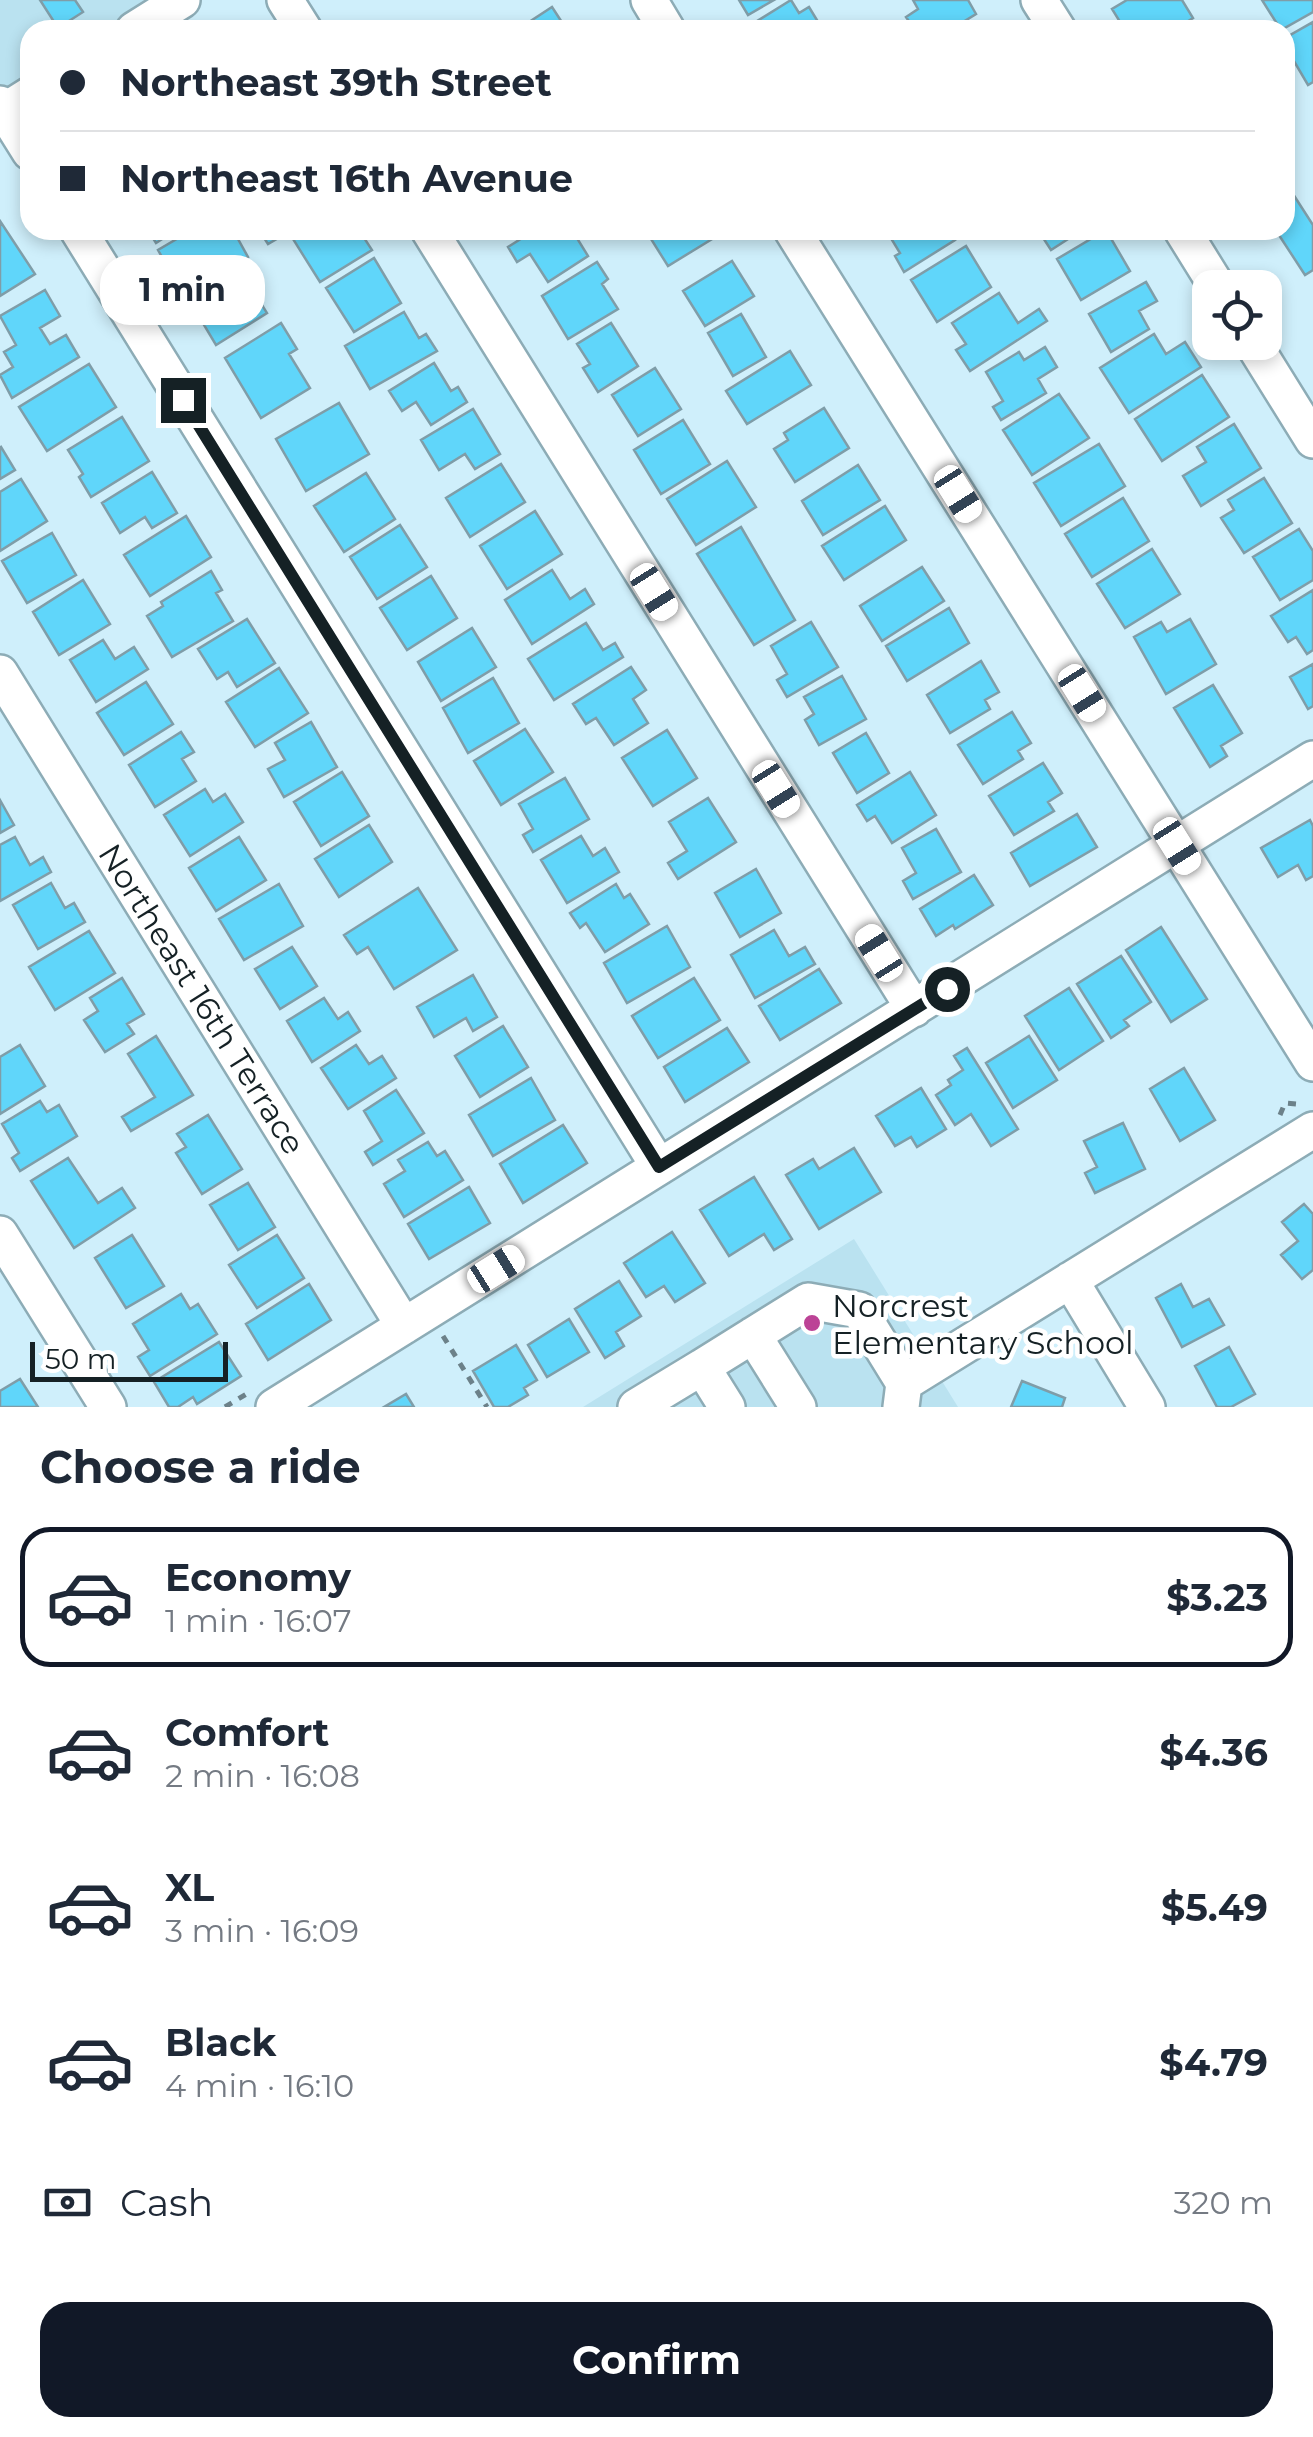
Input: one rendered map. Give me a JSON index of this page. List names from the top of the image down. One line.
{"streets":{"street":["Northeast 16th Terrace"]},"places":["Norcrest Elementary School"],"scale_bar":"50 m","page":{"banner":["Northeast 39th Street","Northeast 16th Avenue"],"bubble":"1 min","scale":"50 m","heading":"Choose a ride","list":[{"name":"Economy","note":"1 min · 16:07","value":"$3.23"},{"name":"Comfort","note":"2 min · 16:08","value":"$4.36"},{"name":"XL","note":"3 min · 16:09","value":"$5.49"},{"name":"Black","note":"4 min · 16:10","value":"$4.79"}],"pay":["Cash","320 m"],"buttons":"Confirm"}}
